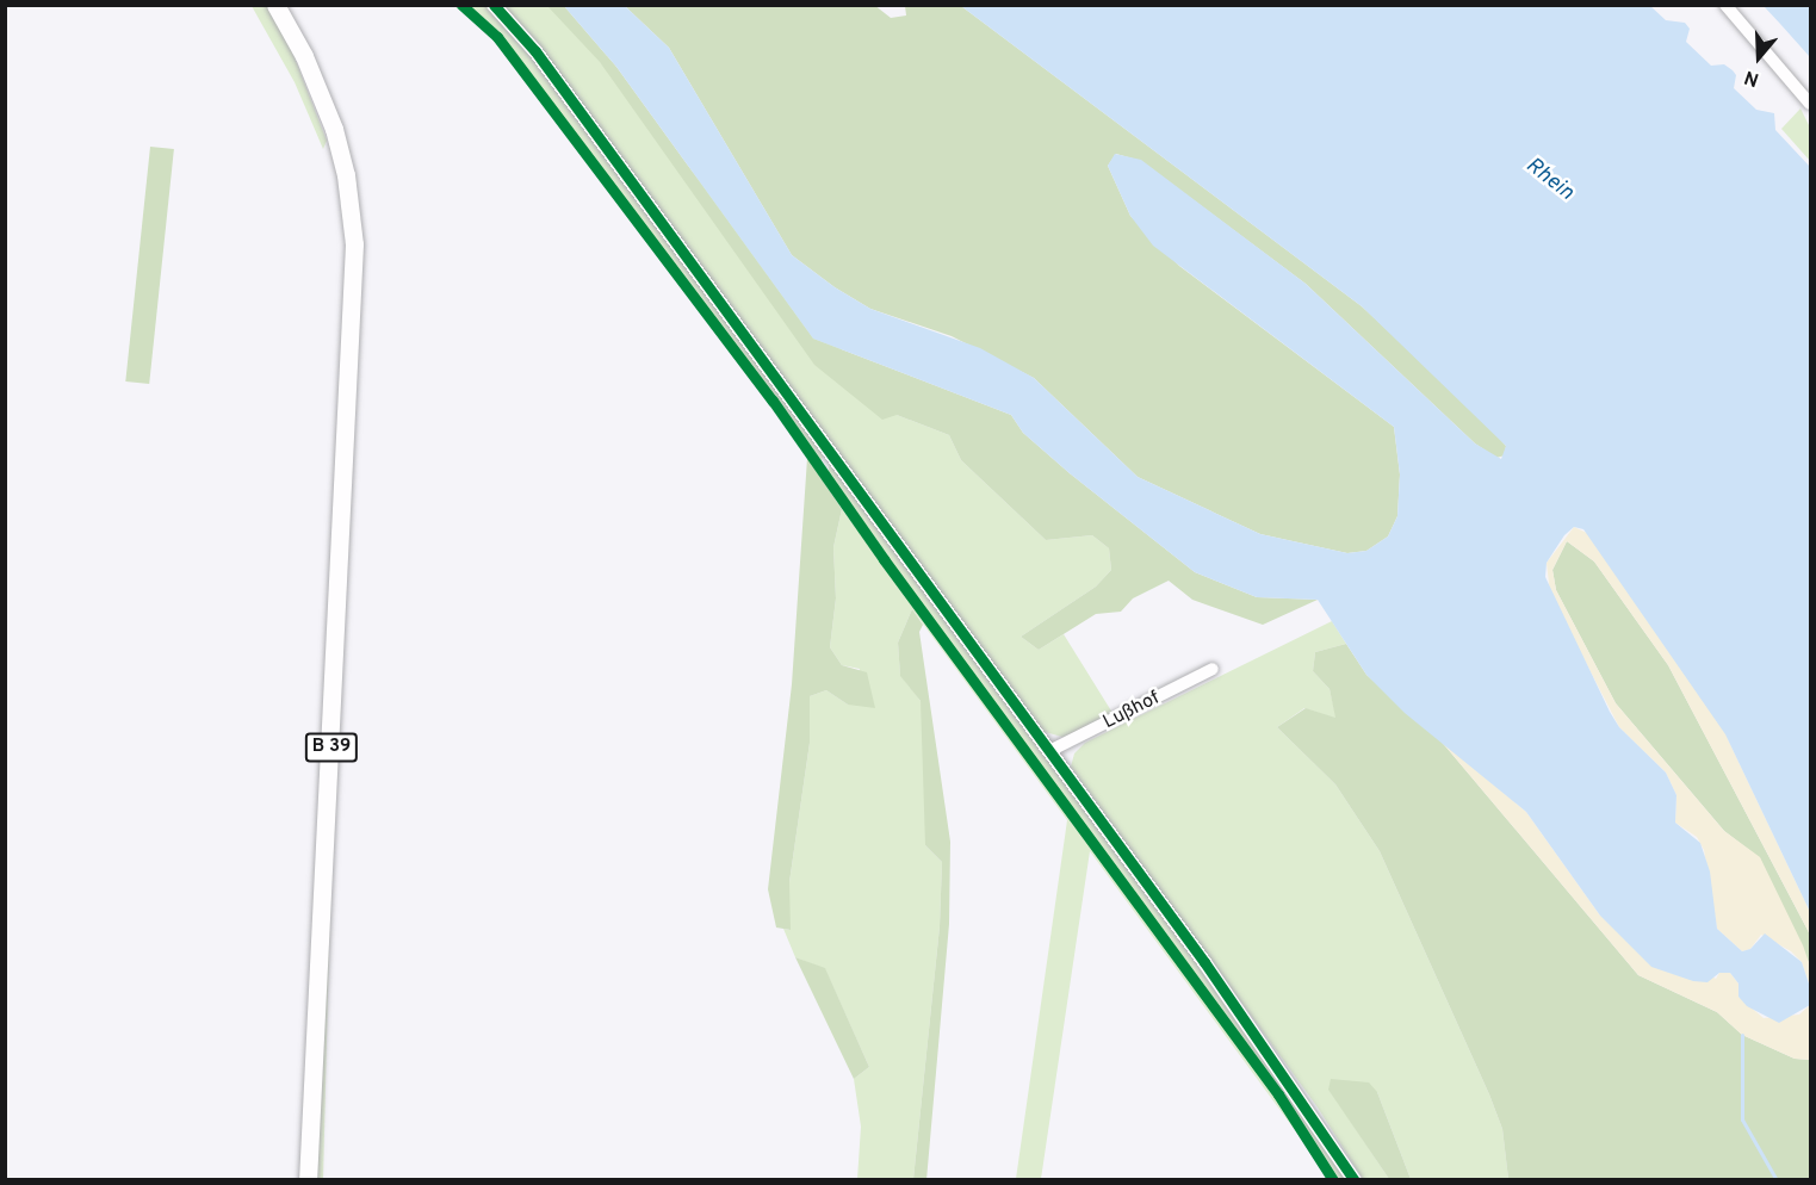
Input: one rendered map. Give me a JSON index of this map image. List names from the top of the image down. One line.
{"streets":{"main road":["B 39"],"street":["Lußhof"]},"water":["Rhein"],"north":"bottom"}
